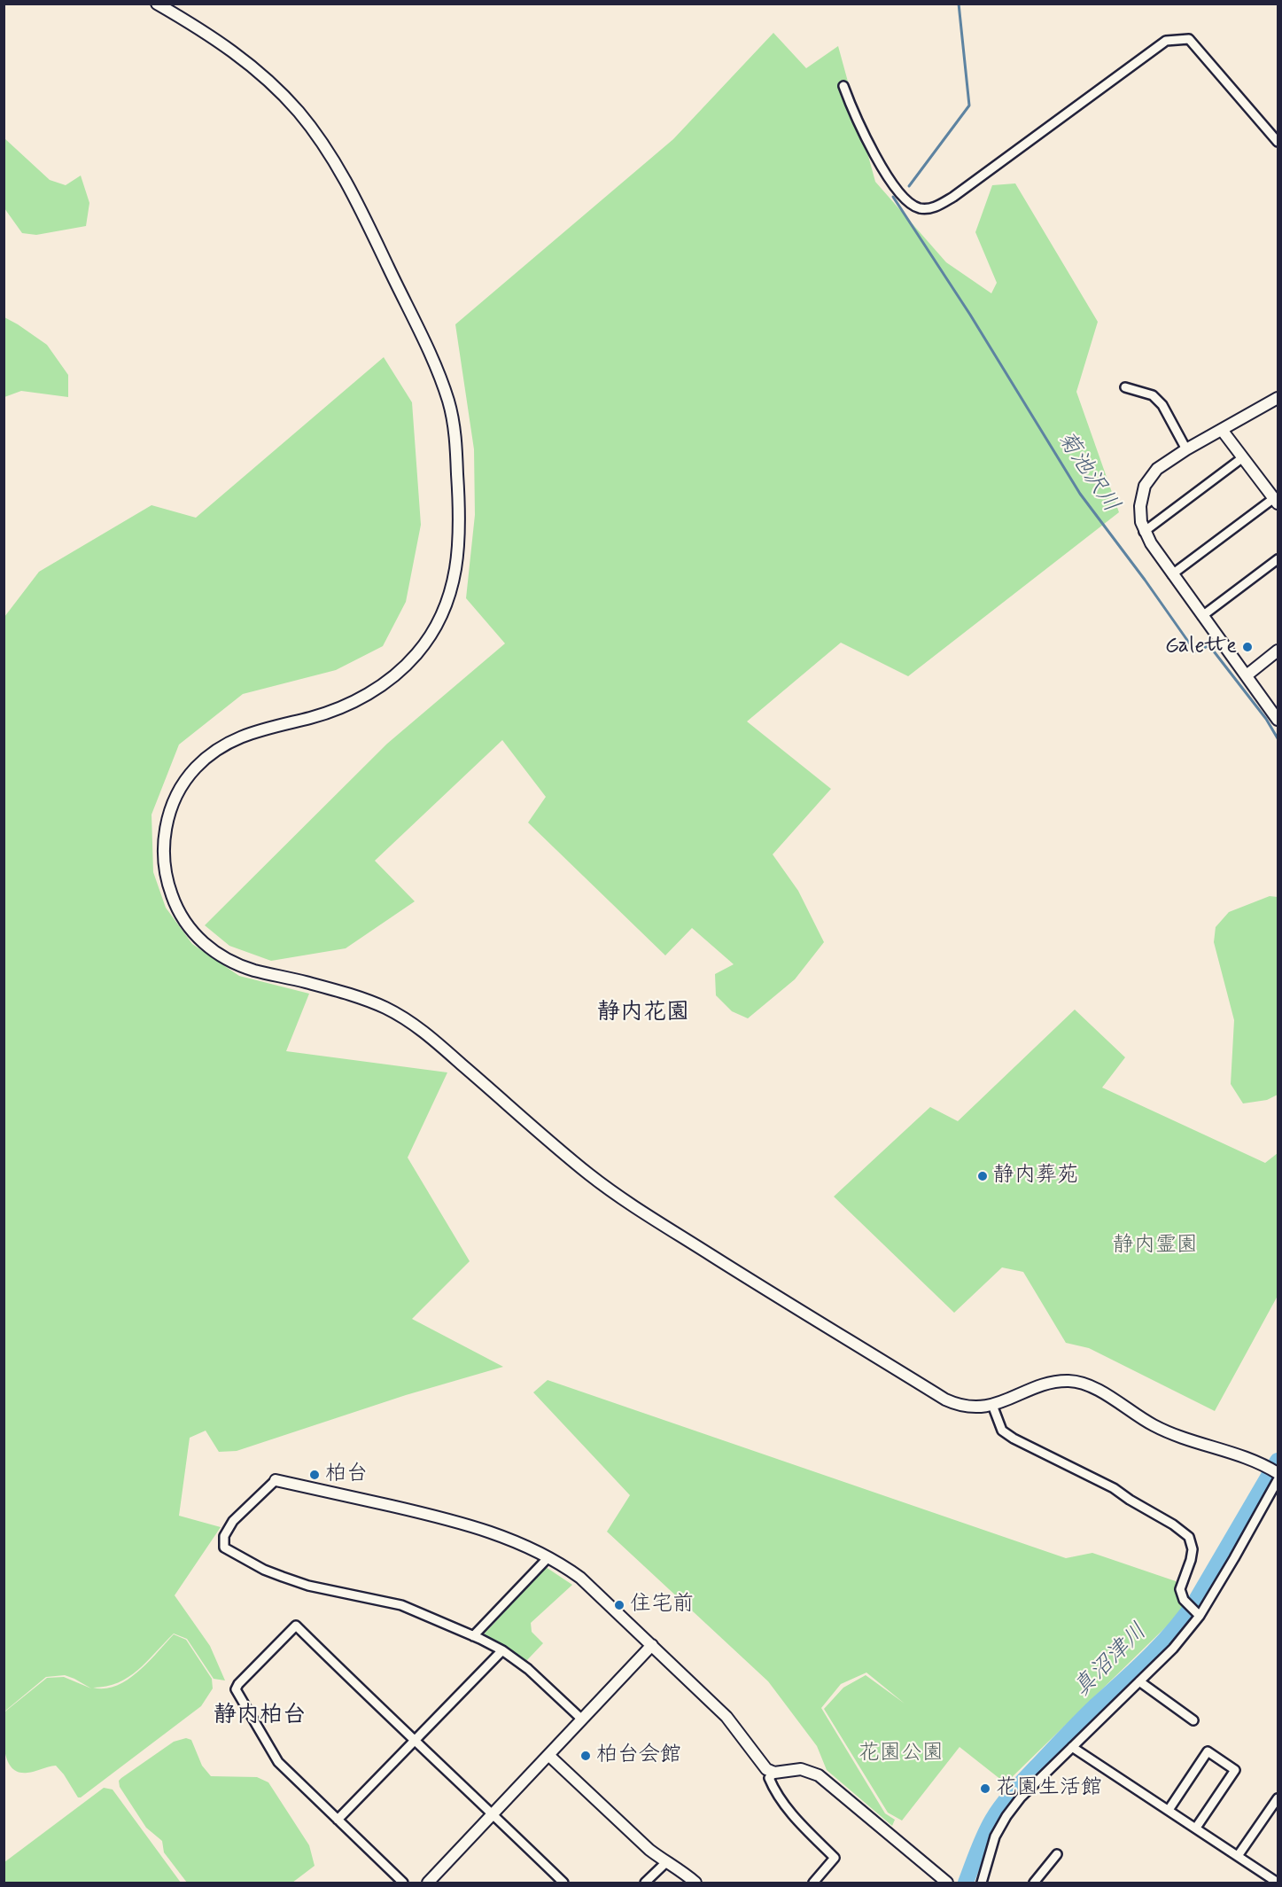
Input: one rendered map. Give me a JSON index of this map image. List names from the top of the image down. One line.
{"districts":["静内花園","静内柏台"],"water":["菊池沢川","真沼津川"],"parks":["静内霊園","花園公園"],"places":["Galette","静内葬苑","柏台","住宅前","柏台会館","花園生活館"]}
